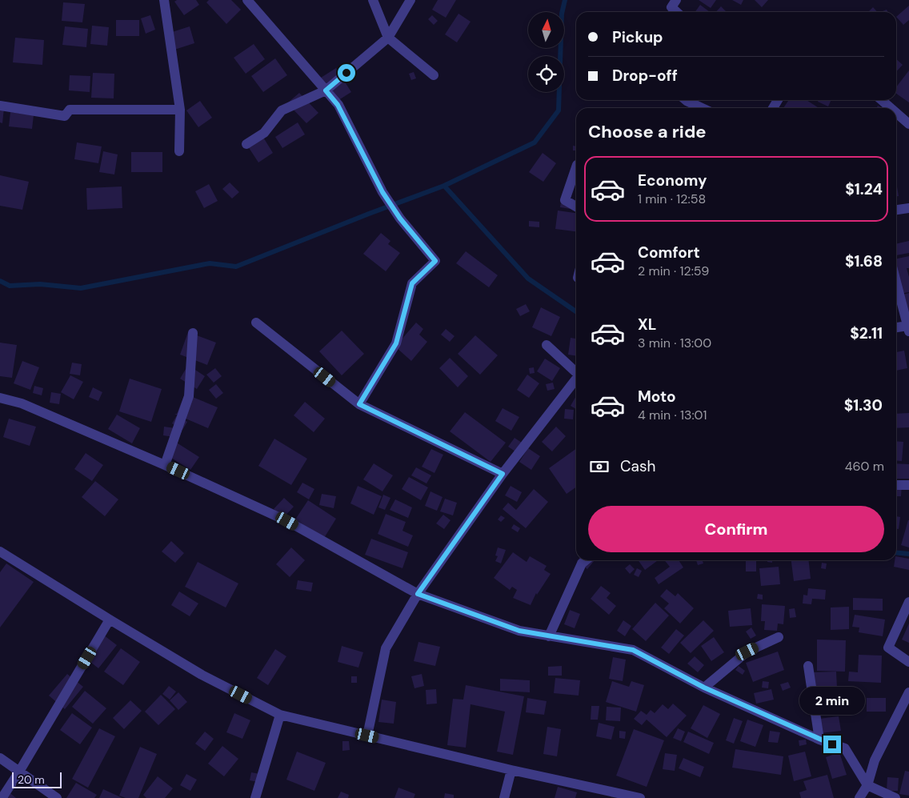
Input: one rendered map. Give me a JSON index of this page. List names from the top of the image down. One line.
{"scale_bar":"20 m","north":"top","page":{"banner":["Pickup","Drop-off"],"heading":"Choose a ride","list":[{"name":"Economy","note":"1 min · 12:58","value":"$1.24"},{"name":"Comfort","note":"2 min · 12:59","value":"$1.68"},{"name":"XL","note":"3 min · 13:00","value":"$2.11"},{"name":"Moto","note":"4 min · 13:01","value":"$1.30"}],"pay":["Cash","460 m"],"buttons":"Confirm","bubble":"2 min","scale":"20 m"}}
